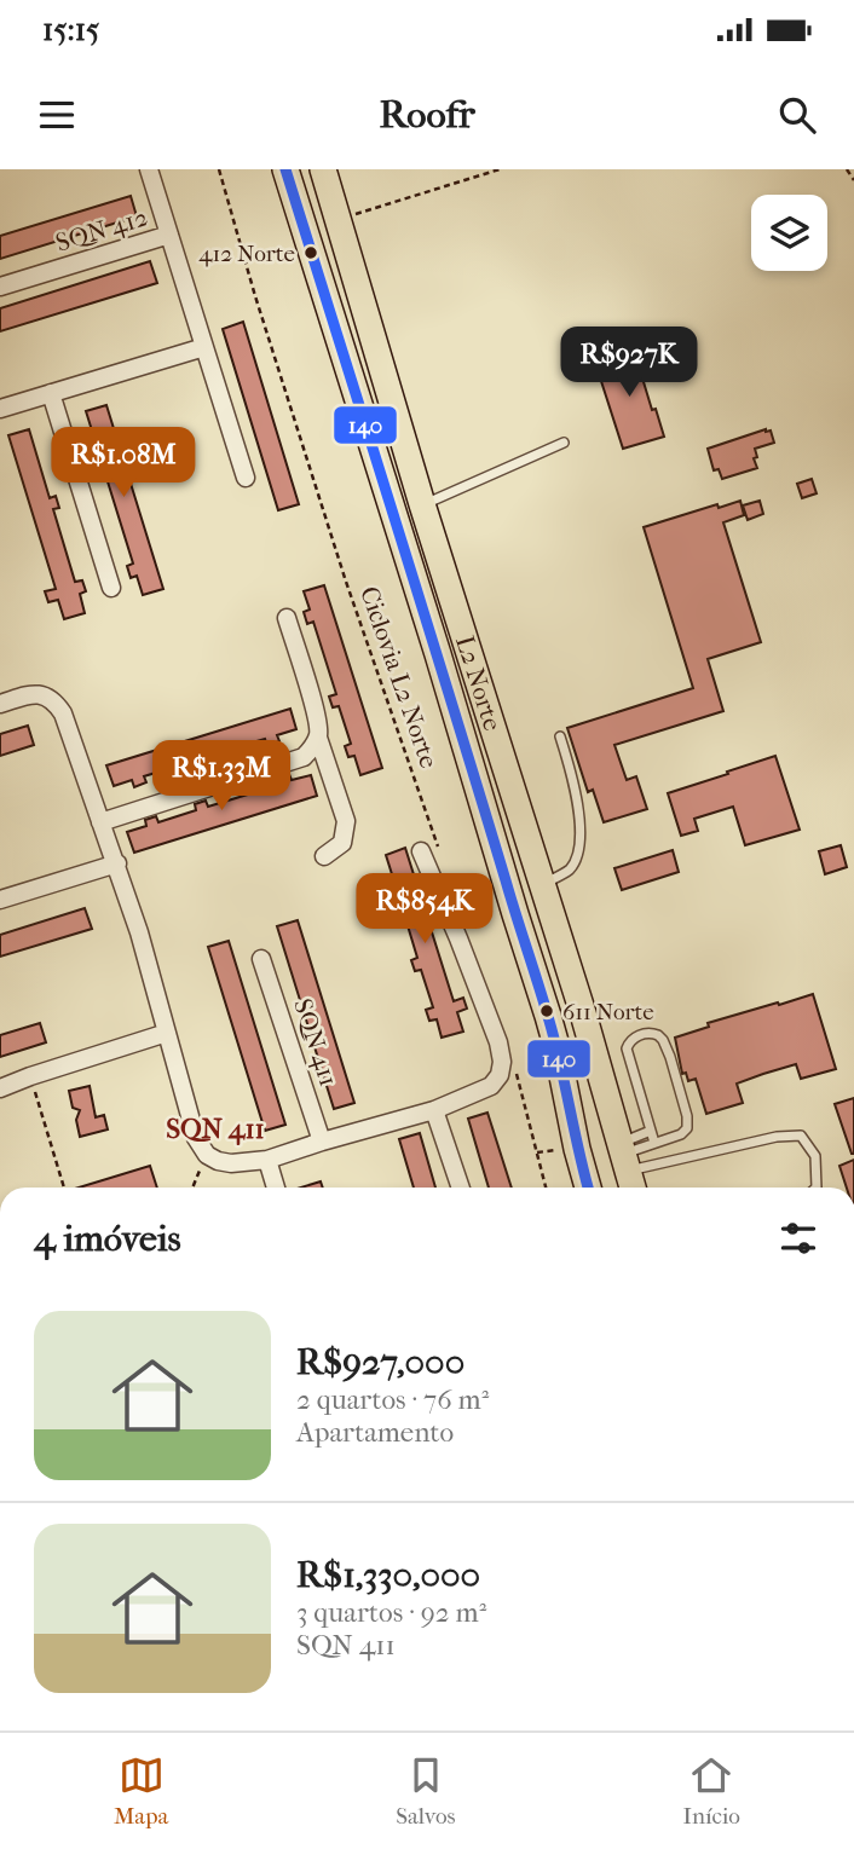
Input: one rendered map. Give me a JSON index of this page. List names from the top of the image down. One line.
{"streets":{"main road":["L2 Norte"],"street":["SQN 412","SQN 411"],"path":["Ciclovia L2 Norte"]},"districts":["SQN 411"],"places":["412 Norte","611 Norte"],"lines":["transit line 140"],"page":{"status":"15:15","header":"Roofr","price":["R$927K","R$1.08M","R$1.33M","R$854K"],"heading":"4 imóveis","list":[{"name":"R$927,000","note":"2 quartos · 76 m² · Apartamento"},{"name":"R$1,330,000","note":"3 quartos · 92 m² · SQN 411"}],"tabs":["Mapa","Salvos","Início"]}}
